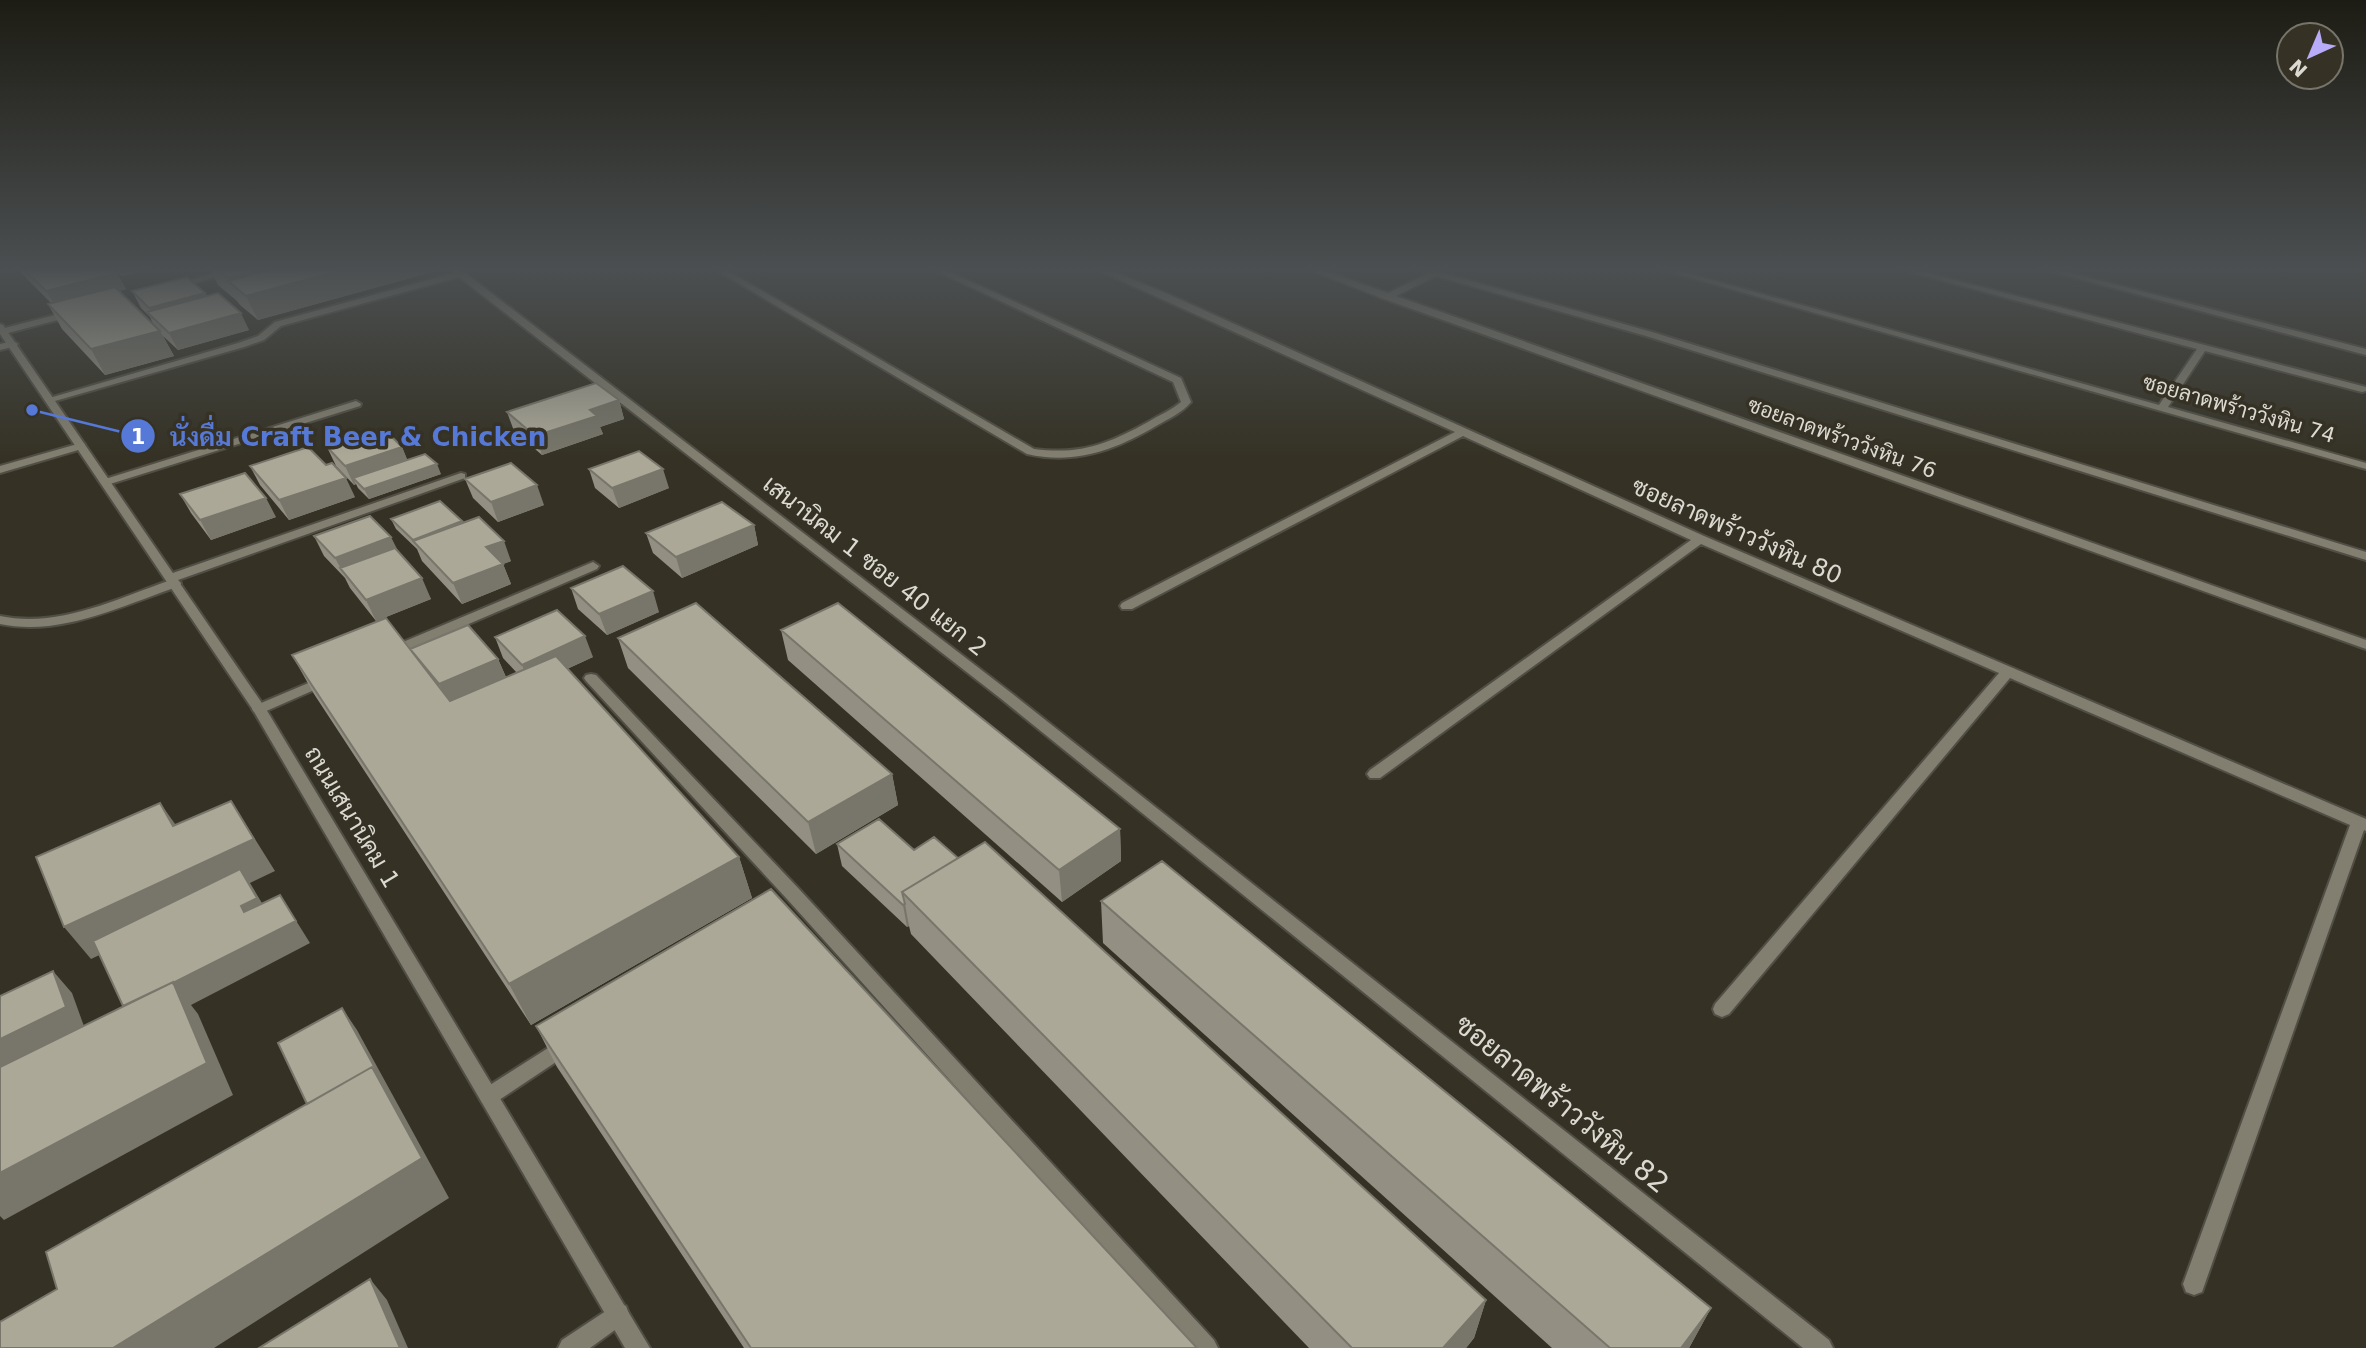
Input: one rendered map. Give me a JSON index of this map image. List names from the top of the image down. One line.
{"streets":{"street":["ซอยลาดพร้าววังหิน 74","ซอยลาดพร้าววังหิน 76","ซอยลาดพร้าววังหิน 80","เสนานิคม 1 ซอย 40 แยก 2","ถนนเสนานิคม 1","ซอยลาดพร้าววังหิน 82"]},"crossings":[["เสนานิคม 1 ซอย 40 แยก 2","ซอยลาดพร้าววังหิน 82"]],"places":["นั่งดื่ม Craft Beer & Chicken"],"north":"bottom left"}
